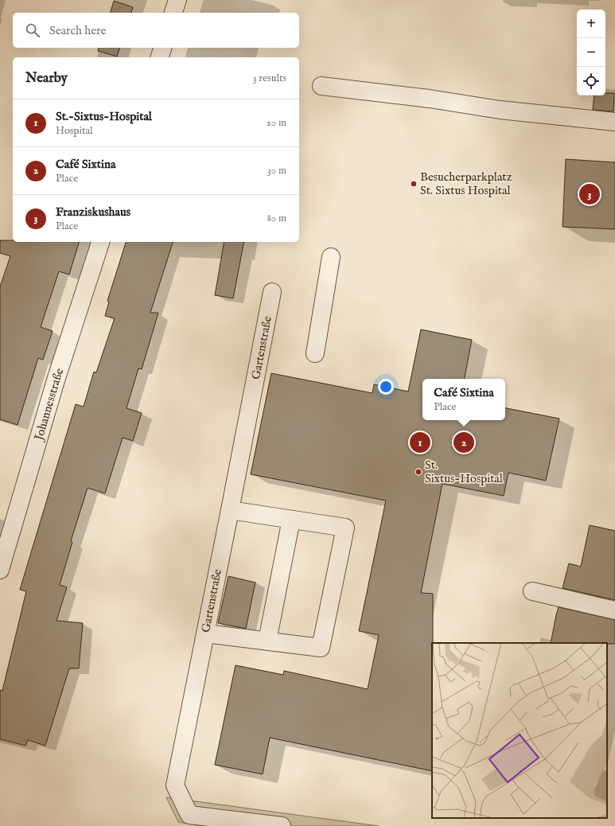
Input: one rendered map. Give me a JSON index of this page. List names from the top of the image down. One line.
{"streets":{"street":["Gartenstraße","Johannesstraße"]},"places":["Besucherparkplatz St. Sixtus Hospital","St. Sixtus-Hospital"],"page":{"map_buttons":["+","−"],"search":"Search here","heading":["Nearby","3 results"],"list":[{"mark":"1","name":"St.-Sixtus-Hospital","note":"Hospital","value":"20 m"},{"mark":"2","name":"Café Sixtina","note":"Place","value":"30 m"},{"mark":"3","name":"Franziskushaus","note":"Place","value":"80 m"}],"pins":["3","1","2"],"popup":["Café Sixtina","Place"]}}
